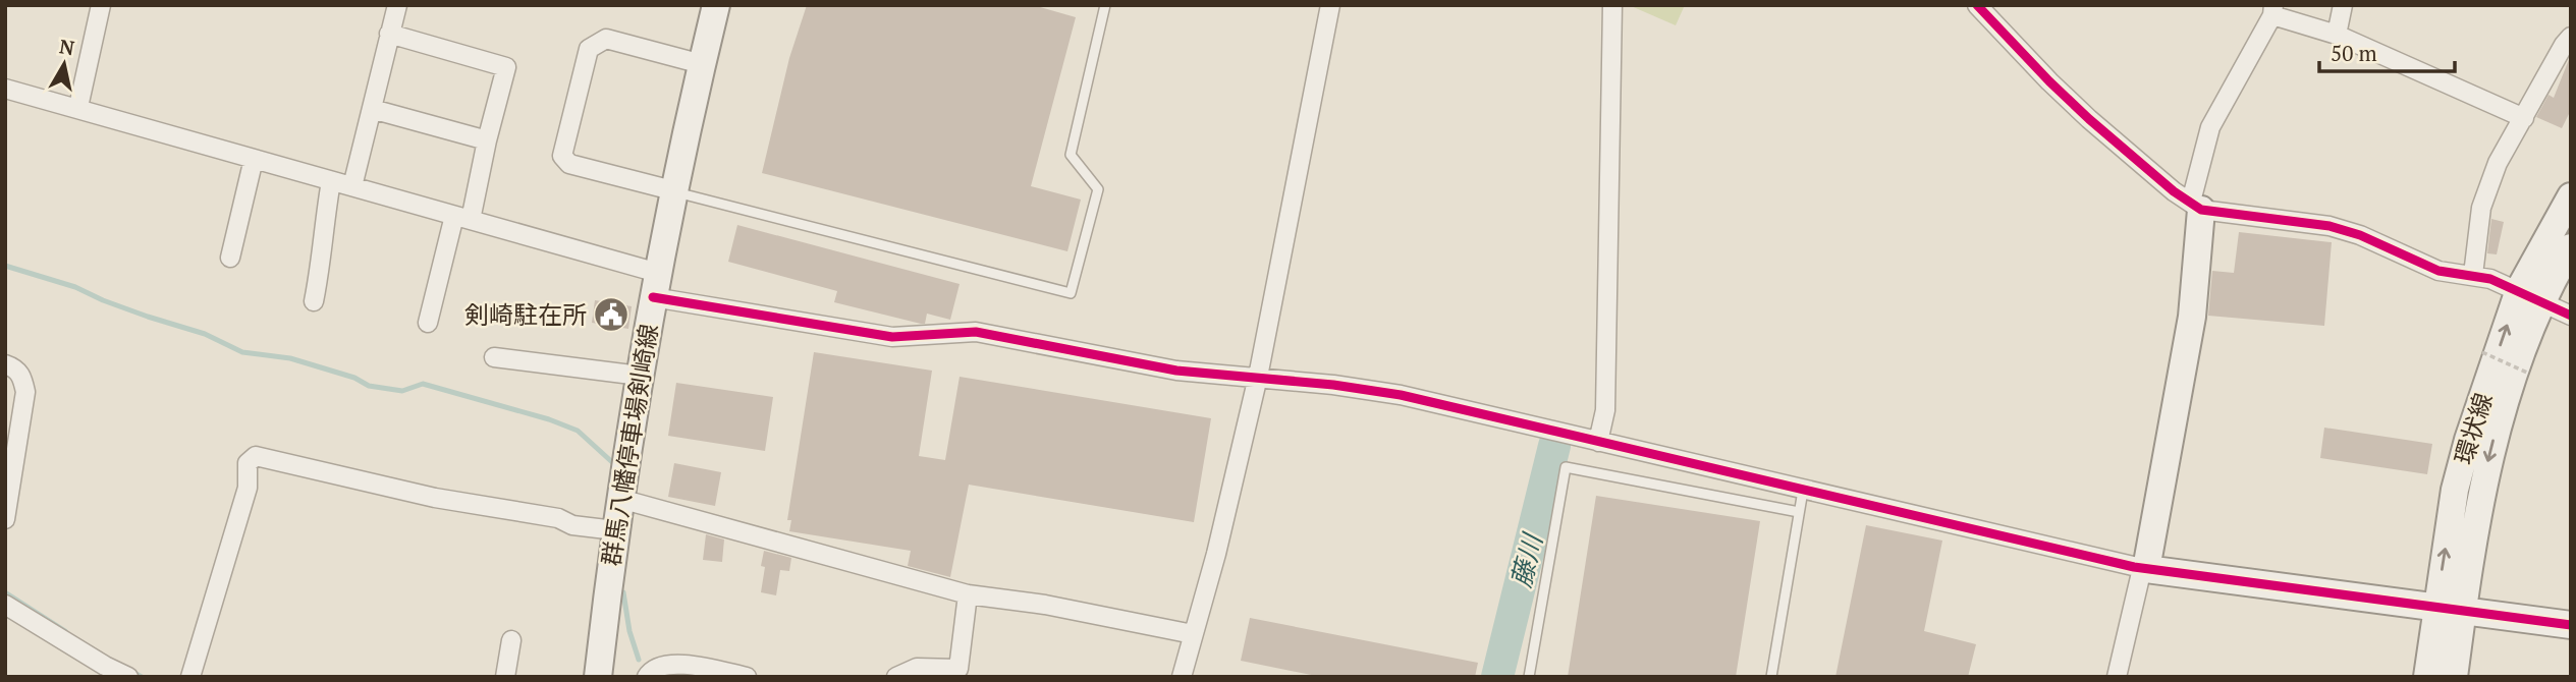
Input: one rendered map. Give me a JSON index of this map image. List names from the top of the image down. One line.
{"streets":{"street":["環状線","群馬八幡停車場剣崎線"]},"water":["藤川"],"places":{"public building":["剣崎駐在所"]},"scale_bar":"50 m","north":"top"}
